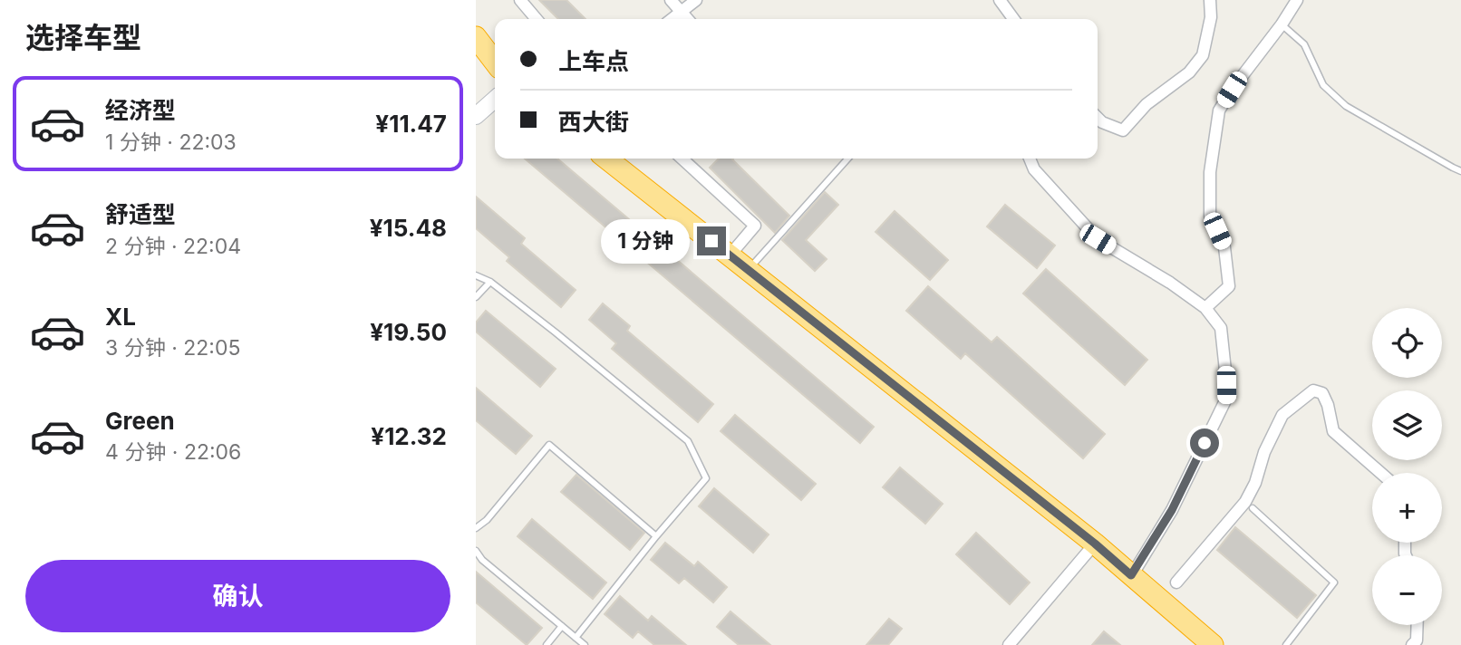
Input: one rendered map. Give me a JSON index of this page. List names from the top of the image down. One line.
{"page":{"heading":"选择车型","banner":["上车点","西大街"],"list":[{"name":"经济型","note":"1 分钟 · 22:03","value":"¥11.47"},{"name":"舒适型","note":"2 分钟 · 22:04","value":"¥15.48"},{"name":"XL","note":"3 分钟 · 22:05","value":"¥19.50"},{"name":"Green","note":"4 分钟 · 22:06","value":"¥12.32"}],"bubble":"1 分钟","map_buttons":["+","−"],"buttons":"确认"}}
